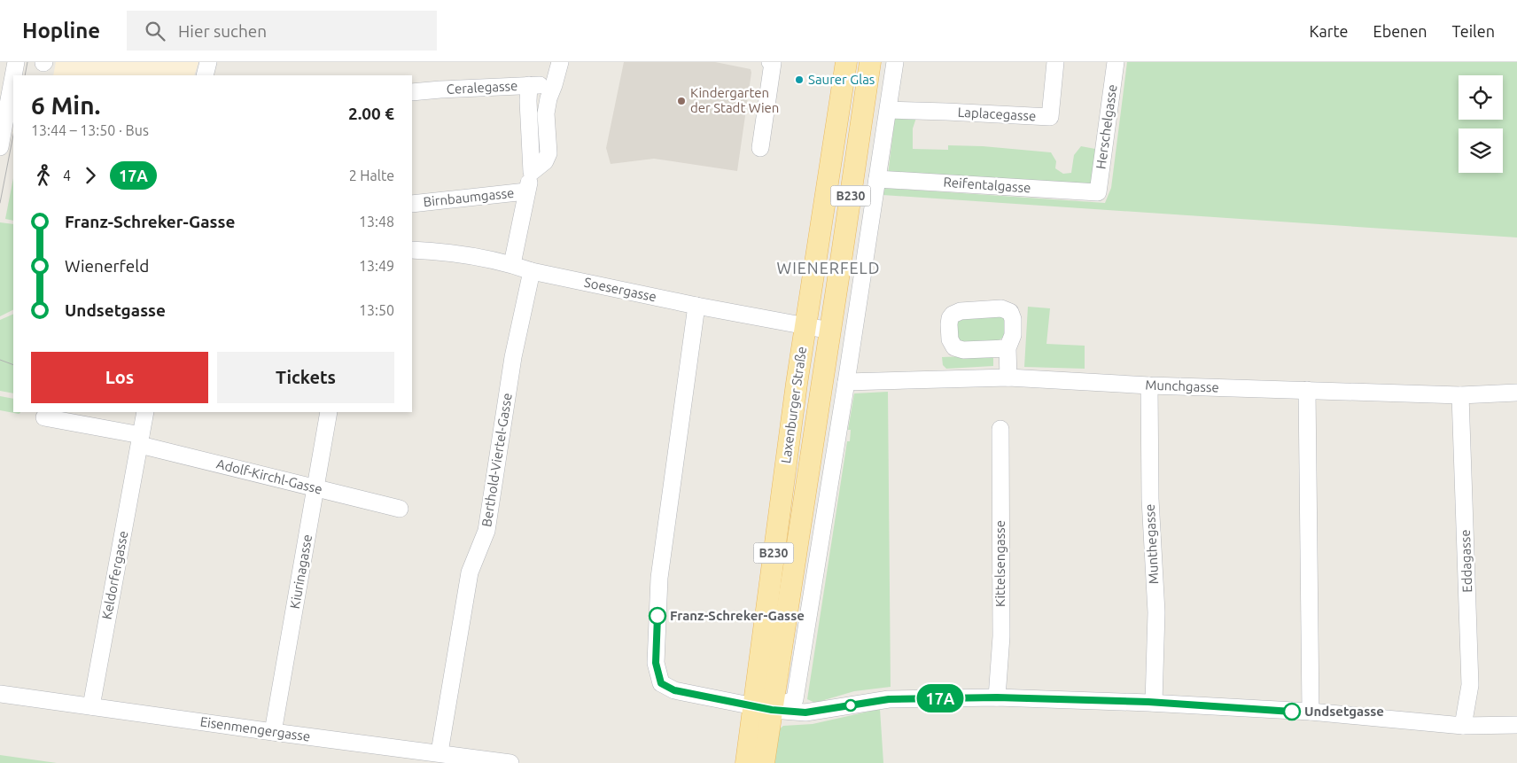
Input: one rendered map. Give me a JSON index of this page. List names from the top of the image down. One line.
{"streets":{"main road":["B230","Laxenburger Straße"],"street":["Ceralegasse","Laplacegasse","Herschelgasse","Reifentalgasse","Birnbaumgasse","Soesergasse","Munchgasse","Berthold-Viertel-Gasse","Adolf-Kirchl-Gasse","Munthegasse","Eddagasse","Kittelsengasse","Kiurinagasse","Keldorfergasse","Eisenmengergasse"]},"crossings":[["Herschelgasse","Reifentalgasse"],["Soesergasse","Laxenburger Straße"],["Soesergasse","Berthold-Viertel-Gasse"],["Munchgasse","Munthegasse"],["Munchgasse","Eddagasse"],["Berthold-Viertel-Gasse","Eisenmengergasse"],["Adolf-Kirchl-Gasse","Kiurinagasse"],["Adolf-Kirchl-Gasse","Keldorfergasse"],["Kiurinagasse","Eisenmengergasse"],["Keldorfergasse","Eisenmengergasse"]],"districts":["WIENERFELD"],"places":["Saurer Glas","Kindergarten der Stadt Wien","Franz-Schreker-Gasse","Undsetgasse"],"lines":["bus line 17A"],"page":{"header":"Hopline","search":"Hier suchen","nav":["Karte","Ebenen","Teilen"],"on_map":"17A","heading":["6 Min.","13:44 – 13:50 · Bus","2.00 €"],"legs":["4","17A","2 Halte"],"list":[{"name":"Franz-Schreker-Gasse","value":"13:48"},{"name":"Wienerfeld","value":"13:49"},{"name":"Undsetgasse","value":"13:50"}],"buttons":["Los","Tickets"]}}
